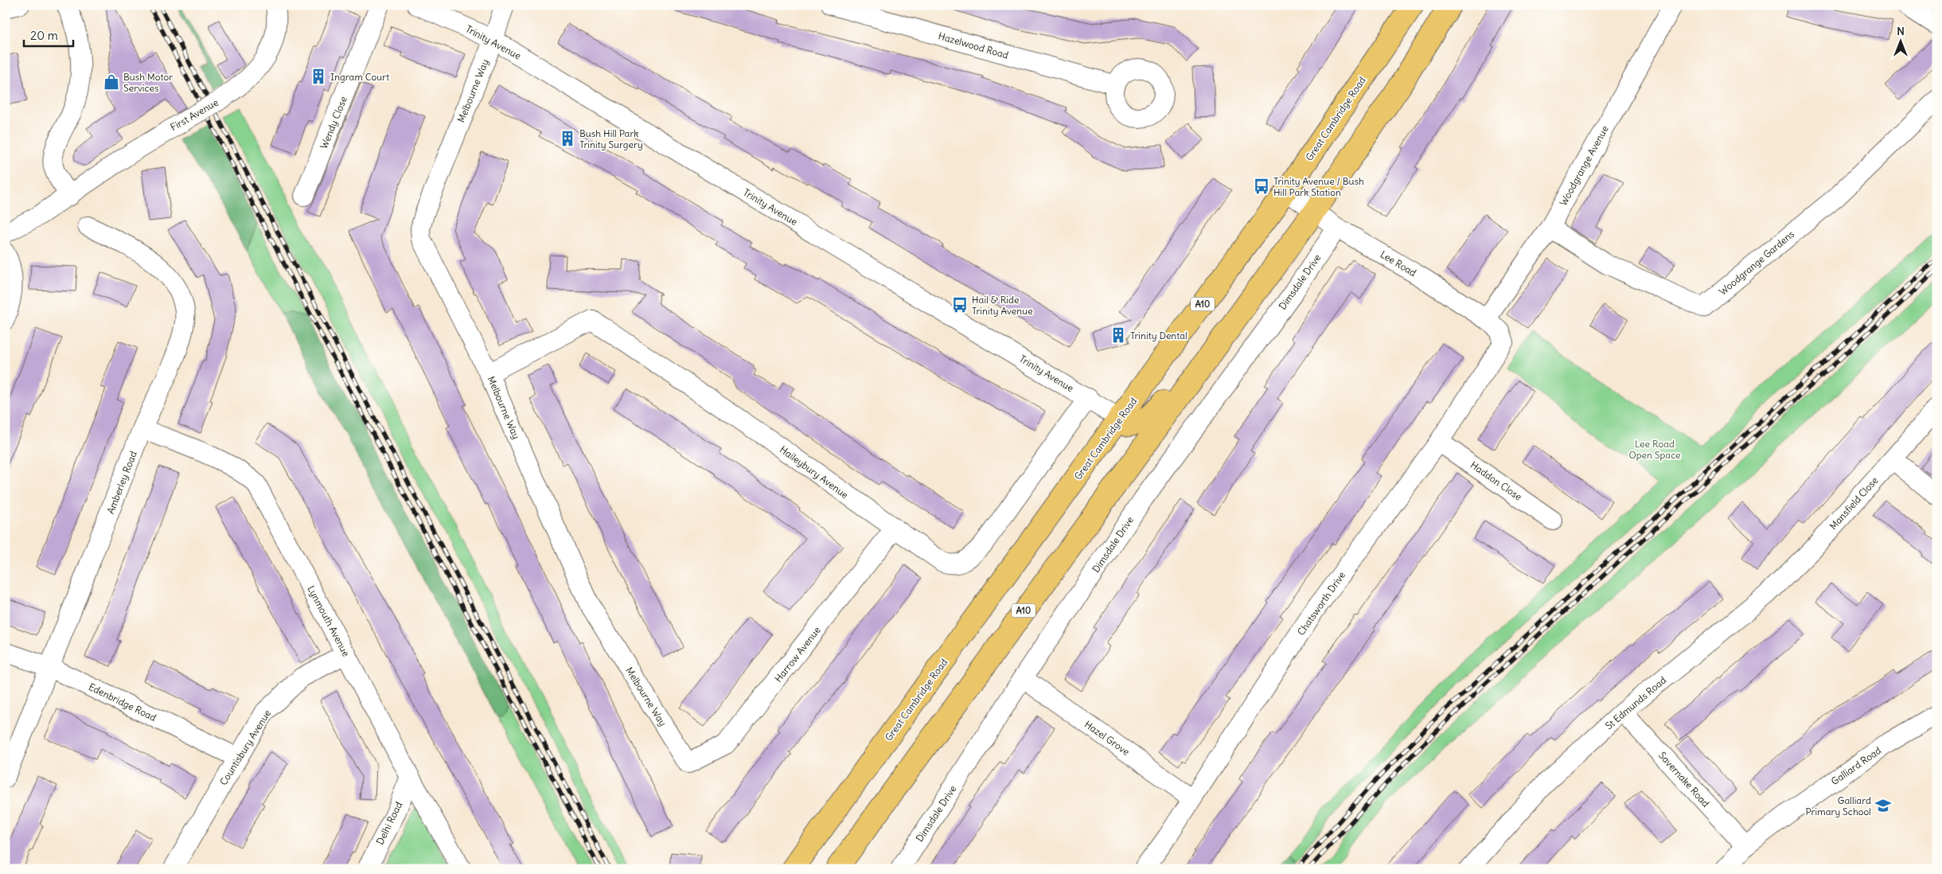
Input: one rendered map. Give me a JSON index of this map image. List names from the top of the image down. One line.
{"streets":{"highway":["Great Cambridge Road","A10"],"street":["Trinity Avenue","Hazelwood Road","Melbourne Way","First Avenue","Wendy Close","Woodgrange Avenue","Woodgrange Gardens","Lee Road","Dimsdale Drive","Haileybury Avenue","Haddon Close","Amberley Road","Mansfield Close","Chatsworth Drive","Lynmouth Avenue","Harrow Avenue","Edenbridge Road","St Edmunds Road","Hazel Grove","Countisbury Avenue","Galliard Road","Savernake Road","Delhi Road"]},"crossings":[["Trinity Avenue","Melbourne Way"],["Trinity Avenue","Great Cambridge Road"],["Trinity Avenue","A10"],["Trinity Avenue","Haileybury Avenue"],["Melbourne Way","Haileybury Avenue"],["Melbourne Way","Harrow Avenue"],["Great Cambridge Road","Lee Road"],["Great Cambridge Road","A10"],["Woodgrange Avenue","Woodgrange Gardens"],["Woodgrange Avenue","Lee Road"],["Lee Road","Dimsdale Drive"],["Lee Road","A10"],["Lee Road","Chatsworth Drive"],["Dimsdale Drive","Hazel Grove"],["Haileybury Avenue","Harrow Avenue"],["Haddon Close","Chatsworth Drive"],["Amberley Road","Lynmouth Avenue"],["Amberley Road","Edenbridge Road"],["Mansfield Close","St Edmunds Road"],["Chatsworth Drive","Hazel Grove"],["Lynmouth Avenue","Countisbury Avenue"],["Lynmouth Avenue","Delhi Road"],["Edenbridge Road","Countisbury Avenue"],["St Edmunds Road","Savernake Road"],["Galliard Road","Savernake Road"]],"parks":["Lee Road Open Space"],"places":{"building":["Ingram Court","Bush Hill Park Trinity Surgery","Trinity Dental"],"shop":["Bush Motor Services"],"bus stop":["Trinity Avenue / Bush Hill Park Station","Hail & Ride Trinity Avenue"],"school or university":["Galliard Primary School"]},"scale_bar":"20 m","north":"top"}
